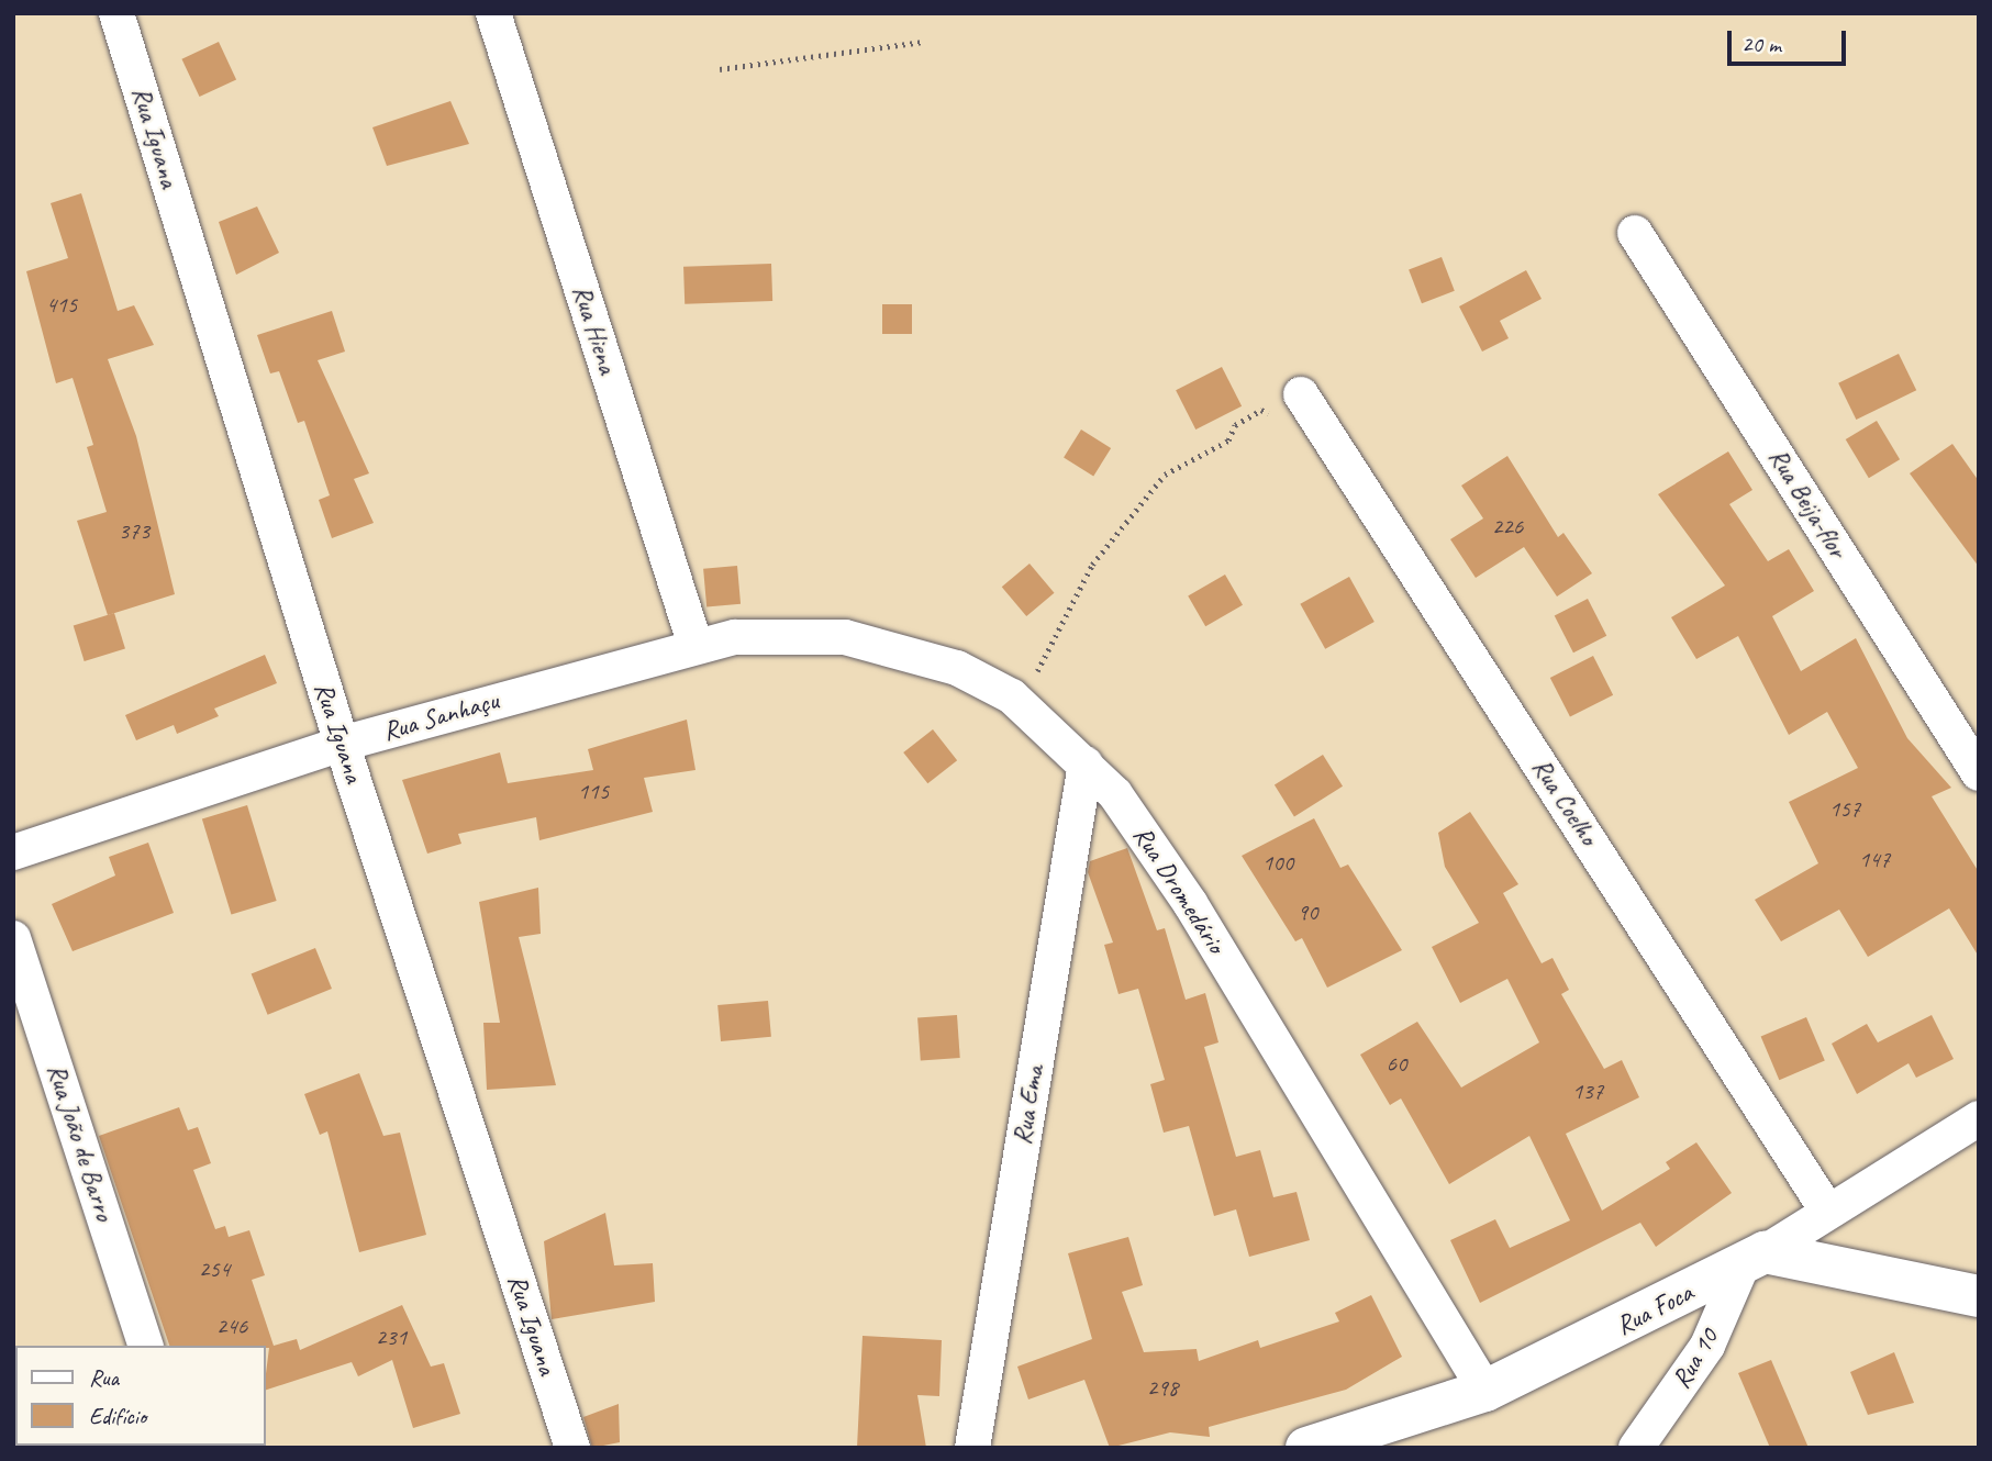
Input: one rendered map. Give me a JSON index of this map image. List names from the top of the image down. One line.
{"streets":{"street":["Rua Iguana","Rua Hiena","Rua Beija-flor","Rua Sanhaçu","Rua Coelho","Rua Dromedário","Rua Ema","Rua João de Barro","Rua Foca","Rua 10"]},"crossings":[["Rua Iguana","Rua Sanhaçu"],["Rua Hiena","Rua Sanhaçu"],["Rua Hiena","Rua Dromedário"],["Rua Sanhaçu","Rua Dromedário"],["Rua Coelho","Rua Foca"],["Rua Dromedário","Rua Ema"],["Rua Dromedário","Rua Foca"],["Rua Foca","Rua 10"]],"house_numbers":["415","226","373","115","157","147","100","90","60","137","254","246","231","298"],"legend":["Rua","Edifício"],"scale_bar":"20 m"}
